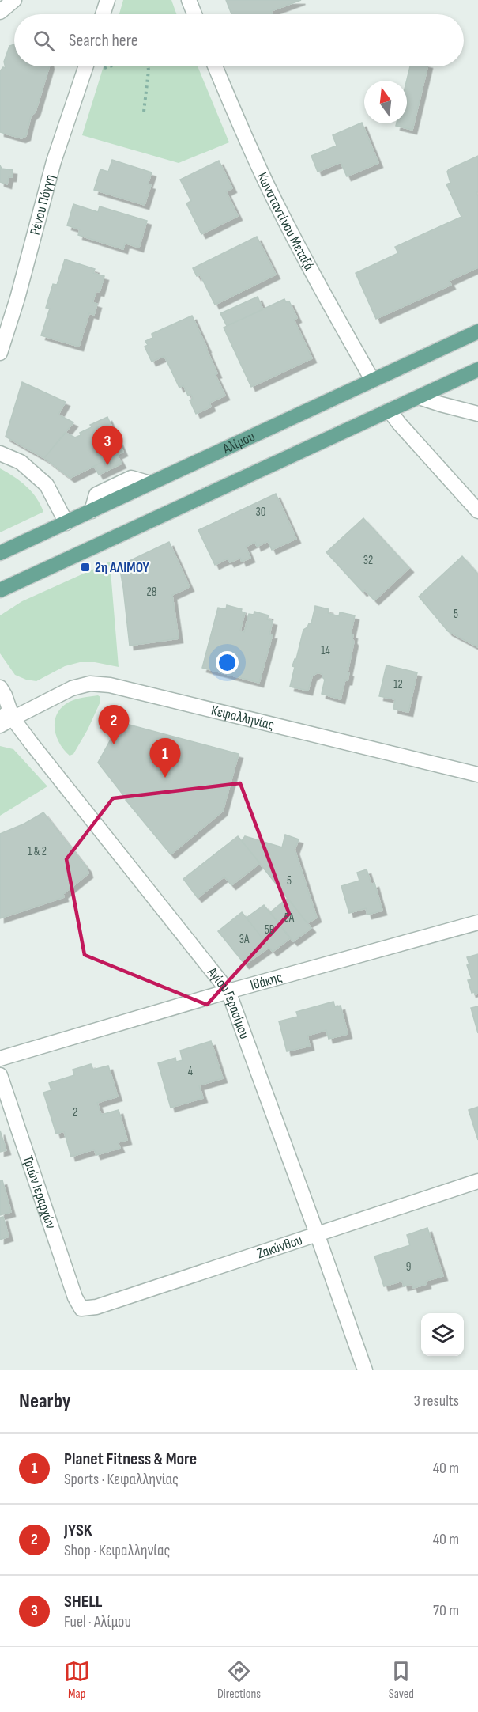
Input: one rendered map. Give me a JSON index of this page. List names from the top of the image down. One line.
{"streets":{"main road":["Αλίμου"],"street":["Ρένου Πόγγη","Κωνσταντίνου Μεταξά","Κεφαλληνίας","Ιθάκης","Αγίου Γερασίμου","Τριών Ιεραρχών","Ζακύνθου"]},"crossings":[["Κωνσταντίνου Μεταξά","Αλίμου"],["Κεφαλληνίας","Αγίου Γερασίμου"],["Ιθάκης","Αγίου Γερασίμου"],["Αγίου Γερασίμου","Ζακύνθου"],["Τριών Ιεραρχών","Ζακύνθου"]],"places":{"transit":["2η ΑΛΙΜΟΥ"]},"house_numbers":["30","32","28","5","14","12","1 & 2","5","5A","5B","3Α","4","2","9"],"north":"top","page":{"search":"Search here","pins":["3","2","1"],"heading":["Nearby","3 results"],"list":[{"mark":"1","name":"Planet Fitness & More","note":"Sports · Κεφαλληνίας","value":"40 m"},{"mark":"2","name":"JYSK","note":"Shop · Κεφαλληνίας","value":"40 m"},{"mark":"3","name":"SHELL","note":"Fuel · Αλίμου","value":"70 m"}],"nav":["Map","Directions","Saved"]}}
